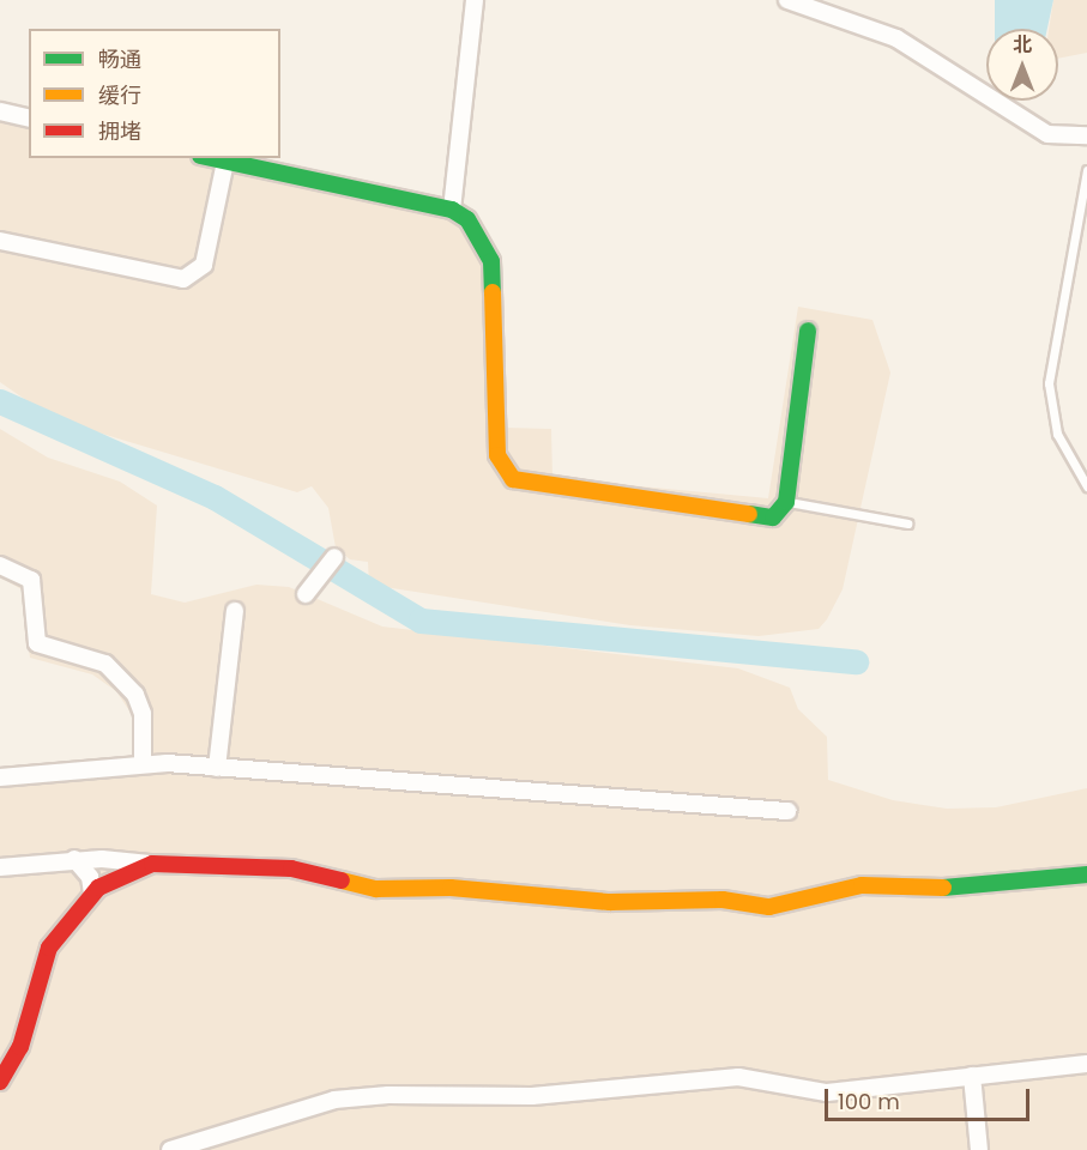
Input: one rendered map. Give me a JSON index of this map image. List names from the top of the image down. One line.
{"legend":["畅通","缓行","拥堵"],"scale_bar":"100 m","north":"top"}
